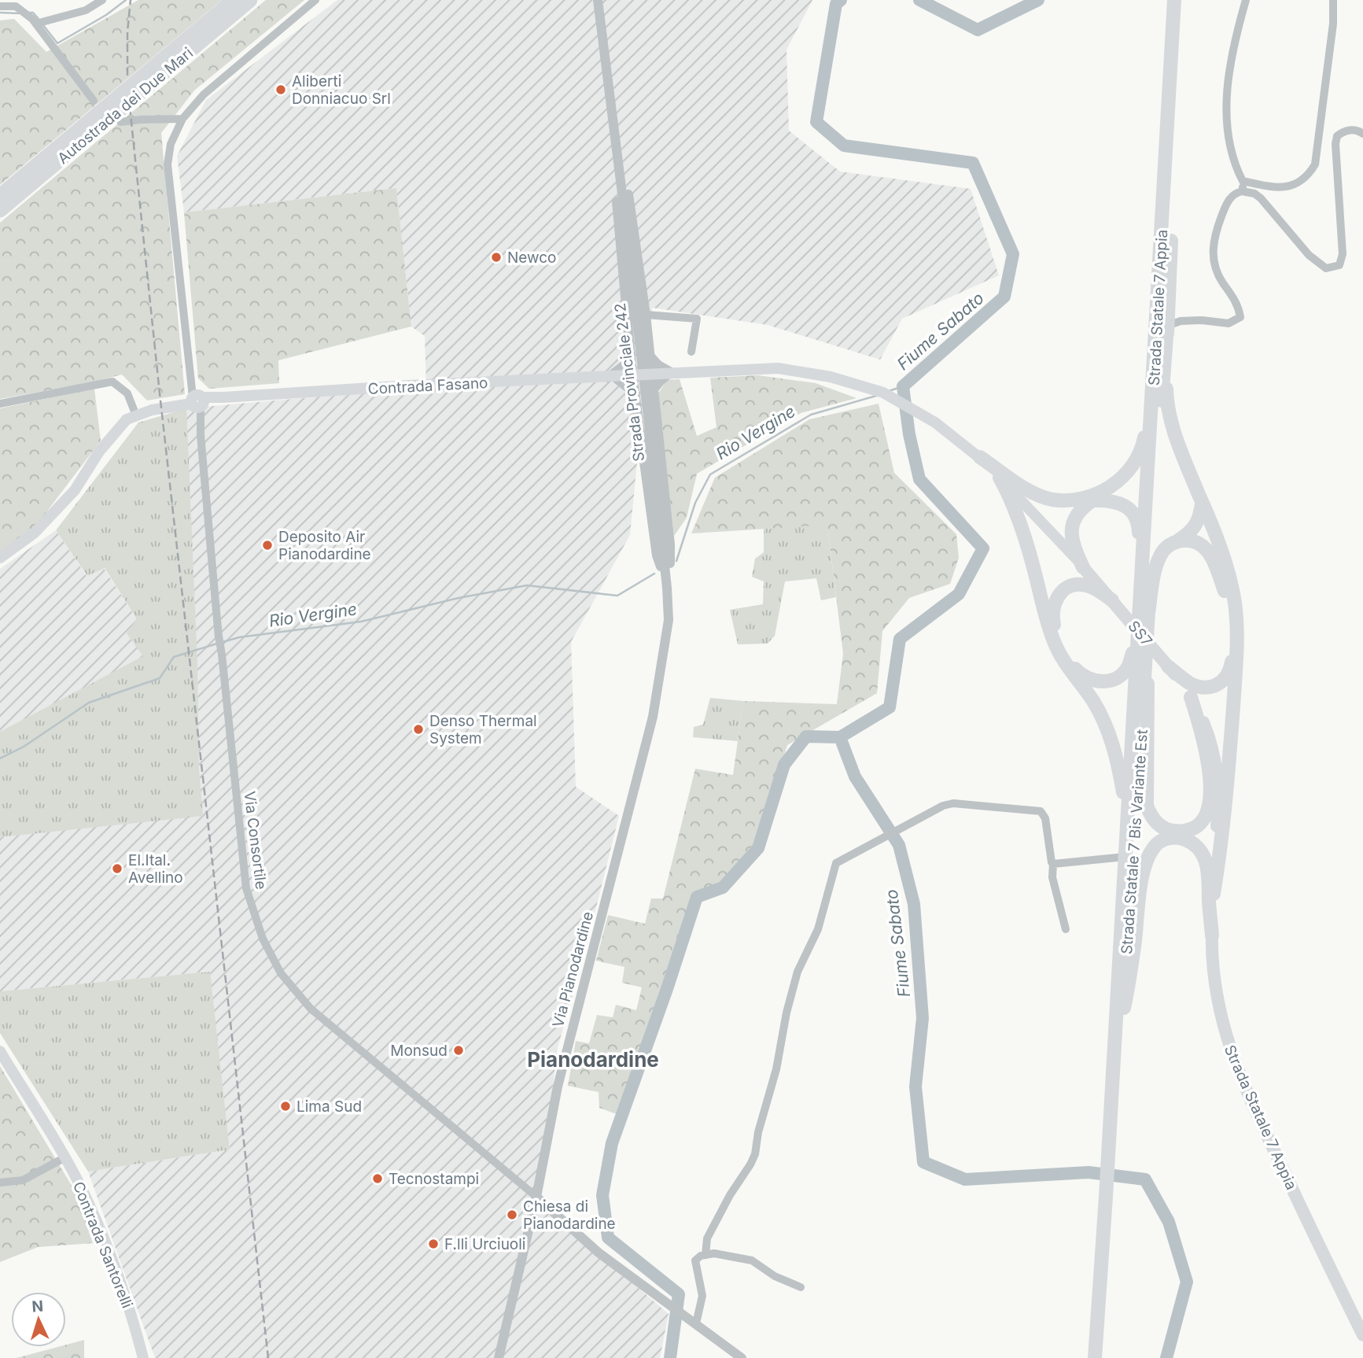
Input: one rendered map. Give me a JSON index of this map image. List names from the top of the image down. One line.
{"streets":{"highway":["Autostrada dei Due Mari","Strada Statale 7 Appia","SS7","Strada Statale 7 Bis Variante Est"],"main road":["Contrada Fasano","Contrada Santorelli"],"street":["Strada Provinciale 242","Via Consortile","Via Pianodardine"]},"crossings":[["Strada Statale 7 Appia","SS7"],["Strada Statale 7 Appia","Strada Statale 7 Bis Variante Est"],["Strada Provinciale 242","Via Pianodardine"],["Contrada Fasano","SS7"],["Contrada Fasano","Via Consortile"],["SS7","Strada Statale 7 Bis Variante Est"],["Via Consortile","Via Pianodardine"]],"districts":["Pianodardine"],"water":["Fiume Sabato","Rio Vergine"],"places":["Aliberti Donniacuo Srl","Newco","Deposito Air Pianodardine","Denso Thermal System","El.Ital. Avellino","Monsud","Lima Sud","Tecnostampi","Chiesa di Pianodardine","F.lli Urciuoli"],"north":"top"}
